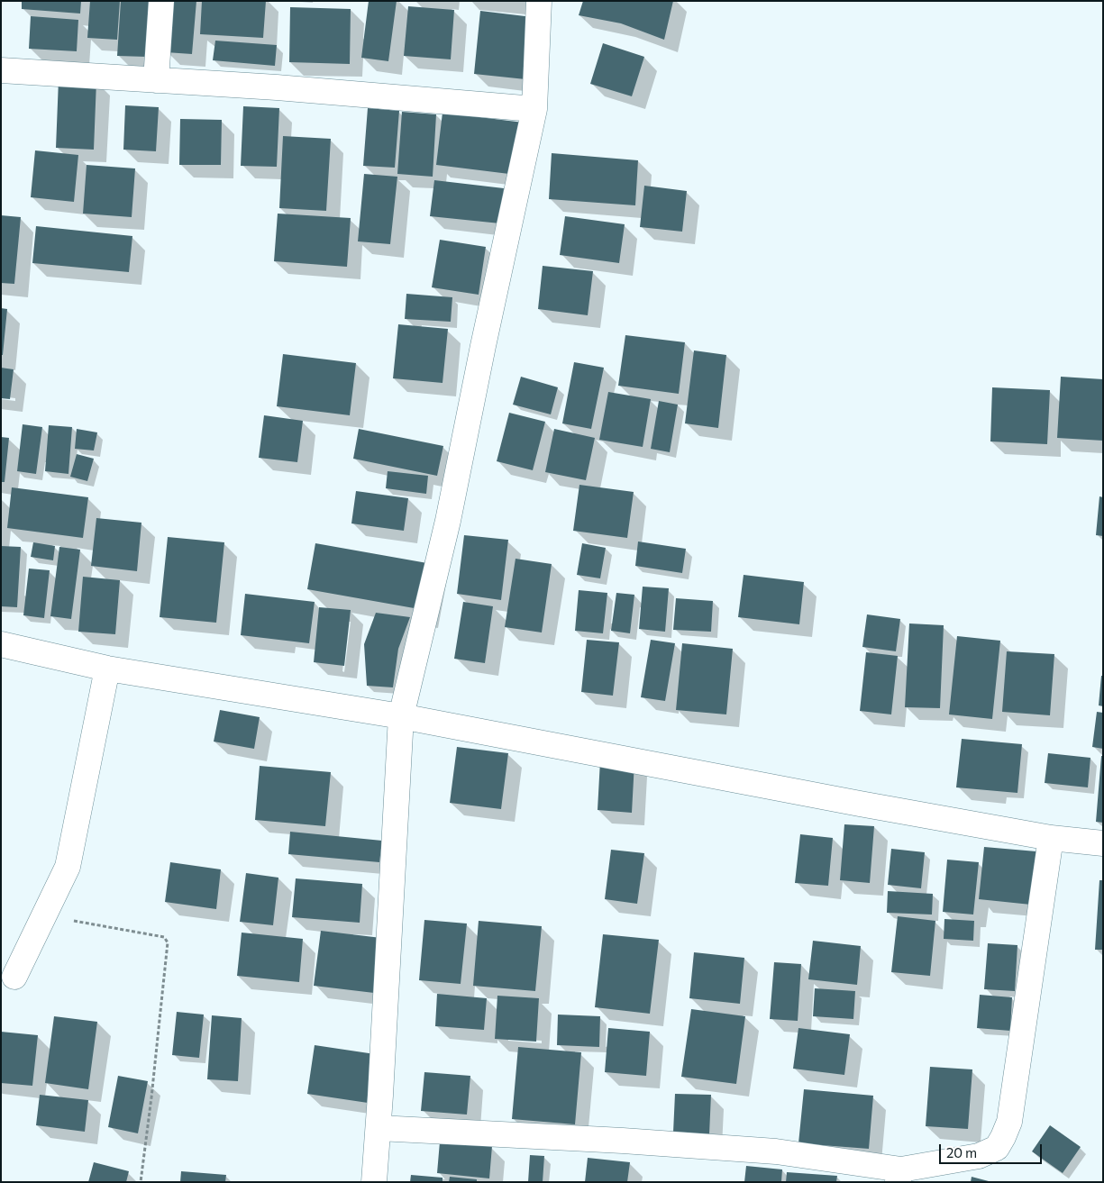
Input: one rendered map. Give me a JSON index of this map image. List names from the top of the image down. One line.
{"scale_bar":"20 m"}
